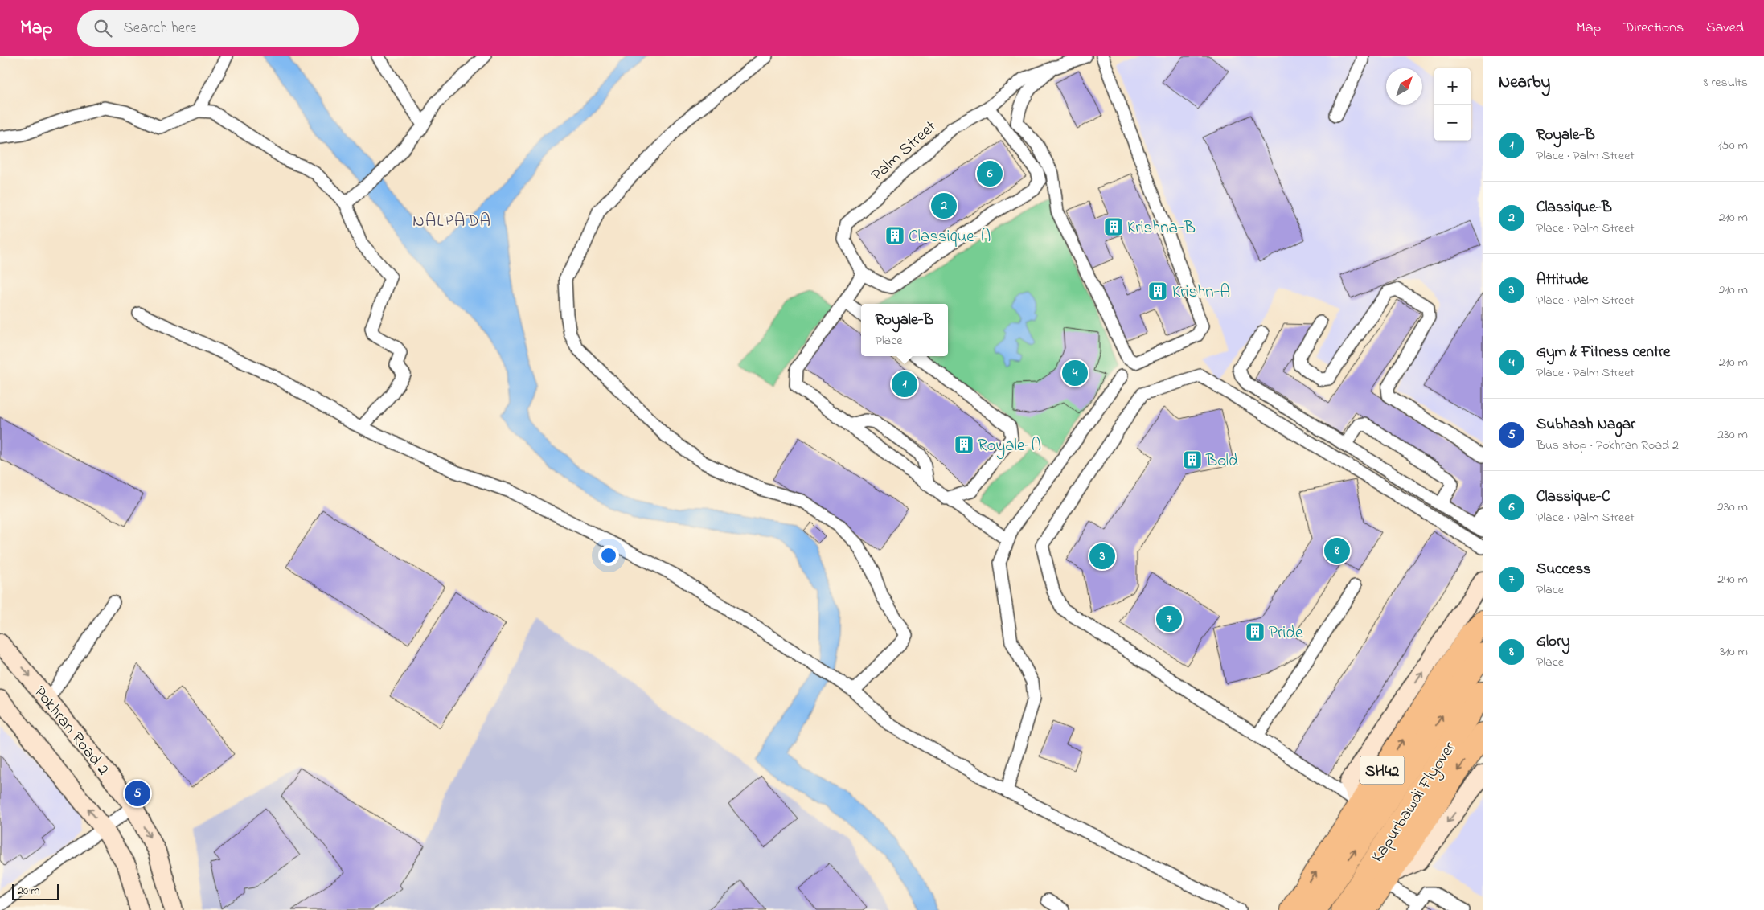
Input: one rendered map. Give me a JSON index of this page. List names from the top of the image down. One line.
{"streets":{"highway":["SH42","Kapurbawdi Flyover"],"main road":["Pokhran Road 2"],"street":["Palm Street"]},"districts":["NALPADA"],"places":{"building":["Krishna-B","Classique-A","Krishn-A","Royale-A","Bold","Pride"]},"scale_bar":"20 m","north":"top right","page":{"header":"Map","search":"Search here","nav":["Map","Directions","Saved"],"heading":["Nearby","8 results"],"map_buttons":["+","−"],"list":[{"mark":"1","name":"Royale-B","note":"Place · Palm Street","value":"150 m"},{"mark":"2","name":"Classique-B","note":"Place · Palm Street","value":"210 m"},{"mark":"3","name":"Attitude","note":"Place · Palm Street","value":"210 m"},{"mark":"4","name":"Gym & Fitness centre","note":"Place · Palm Street","value":"210 m"},{"mark":"5","name":"Subhash Nagar","note":"Bus stop · Pokhran Road 2","value":"230 m"},{"mark":"6","name":"Classique-C","note":"Place · Palm Street","value":"230 m"},{"mark":"7","name":"Success","note":"Place","value":"240 m"},{"mark":"8","name":"Glory","note":"Place","value":"310 m"}],"pins":["6","2","4","1","8","3","7","5"],"popup":["Royale-B","Place"],"scale":"20 m"}}
